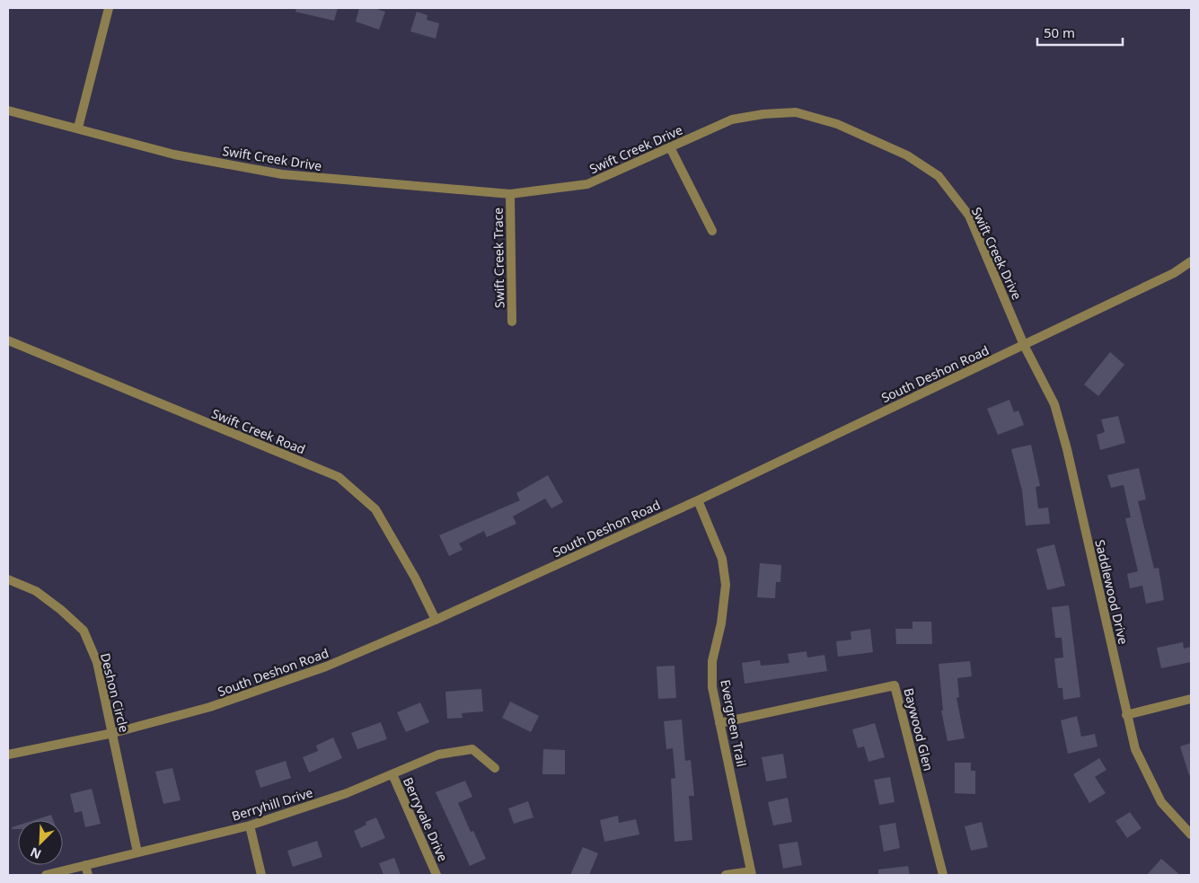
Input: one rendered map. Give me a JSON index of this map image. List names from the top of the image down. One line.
{"streets":{"street":["Swift Creek Drive","Swift Creek Trace","South Deshon Road","Swift Creek Road","Saddlewood Drive","Deshon Circle","Evergreen Trail","Baywood Glen","Berryhill Drive","Berryvale Drive"]},"crossings":[["Swift Creek Drive","Swift Creek Trace"],["Swift Creek Drive","South Deshon Road"],["Swift Creek Drive","Saddlewood Drive"],["South Deshon Road","Swift Creek Road"],["South Deshon Road","Saddlewood Drive"],["South Deshon Road","Deshon Circle"],["South Deshon Road","Evergreen Trail"],["Deshon Circle","Berryhill Drive"],["Evergreen Trail","Baywood Glen"],["Berryhill Drive","Berryvale Drive"]],"scale_bar":"50 m","north":"bottom left"}
